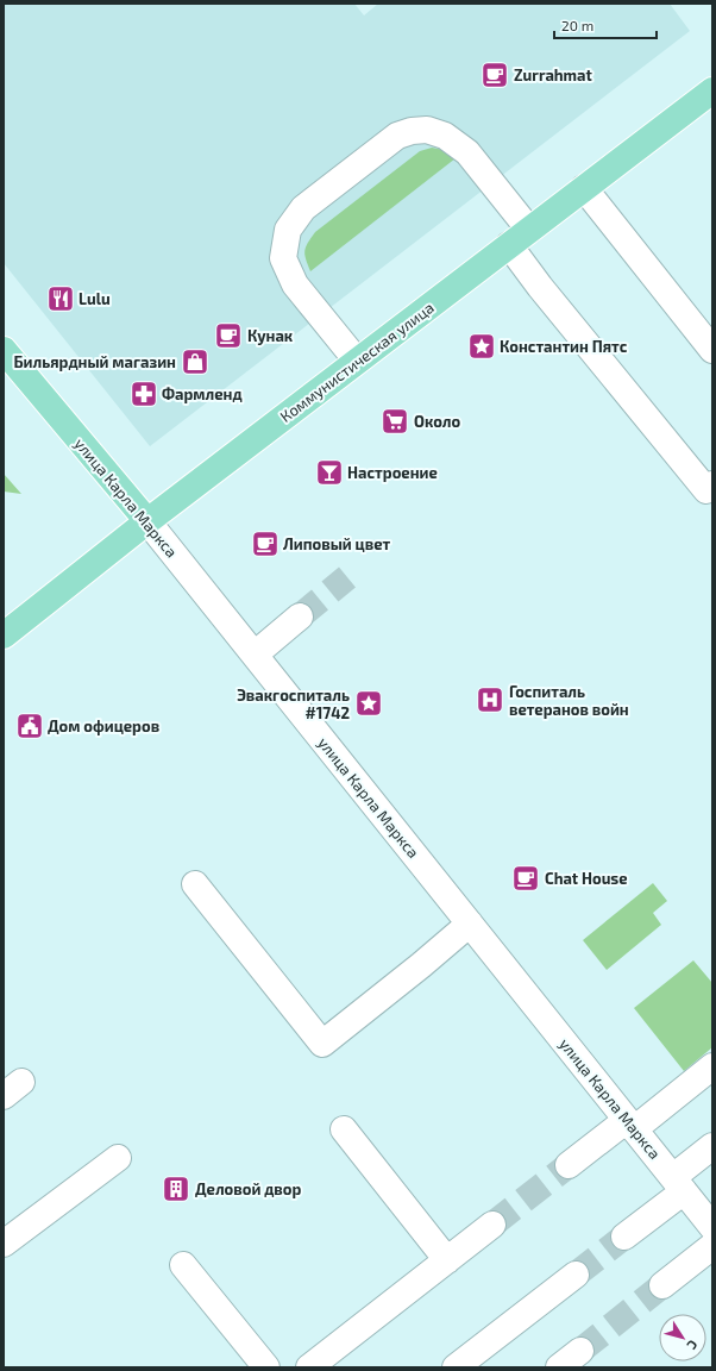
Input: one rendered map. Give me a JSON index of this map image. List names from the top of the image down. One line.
{"streets":{"main road":["Коммунистическая улица","улица Карла Маркса"]},"crossings":[["Коммунистическая улица","улица Карла Маркса"]],"places":{"cafe":["Zurrahmat","Кунак","Липовый цвет","Chat House"],"restaurant":["Lulu"],"place":["Константин Пятс","Эвакгоспиталь #1742"],"shop":["Бильярдный магазин"],"pharmacy":["Фармленд"],"supermarket":["Около"],"bar":["Настроение"],"hospital":["Госпиталь ветеранов войн"],"public building":["Дом офицеров"],"building":["Деловой двор"]},"scale_bar":"20 m","north":"bottom right"}
